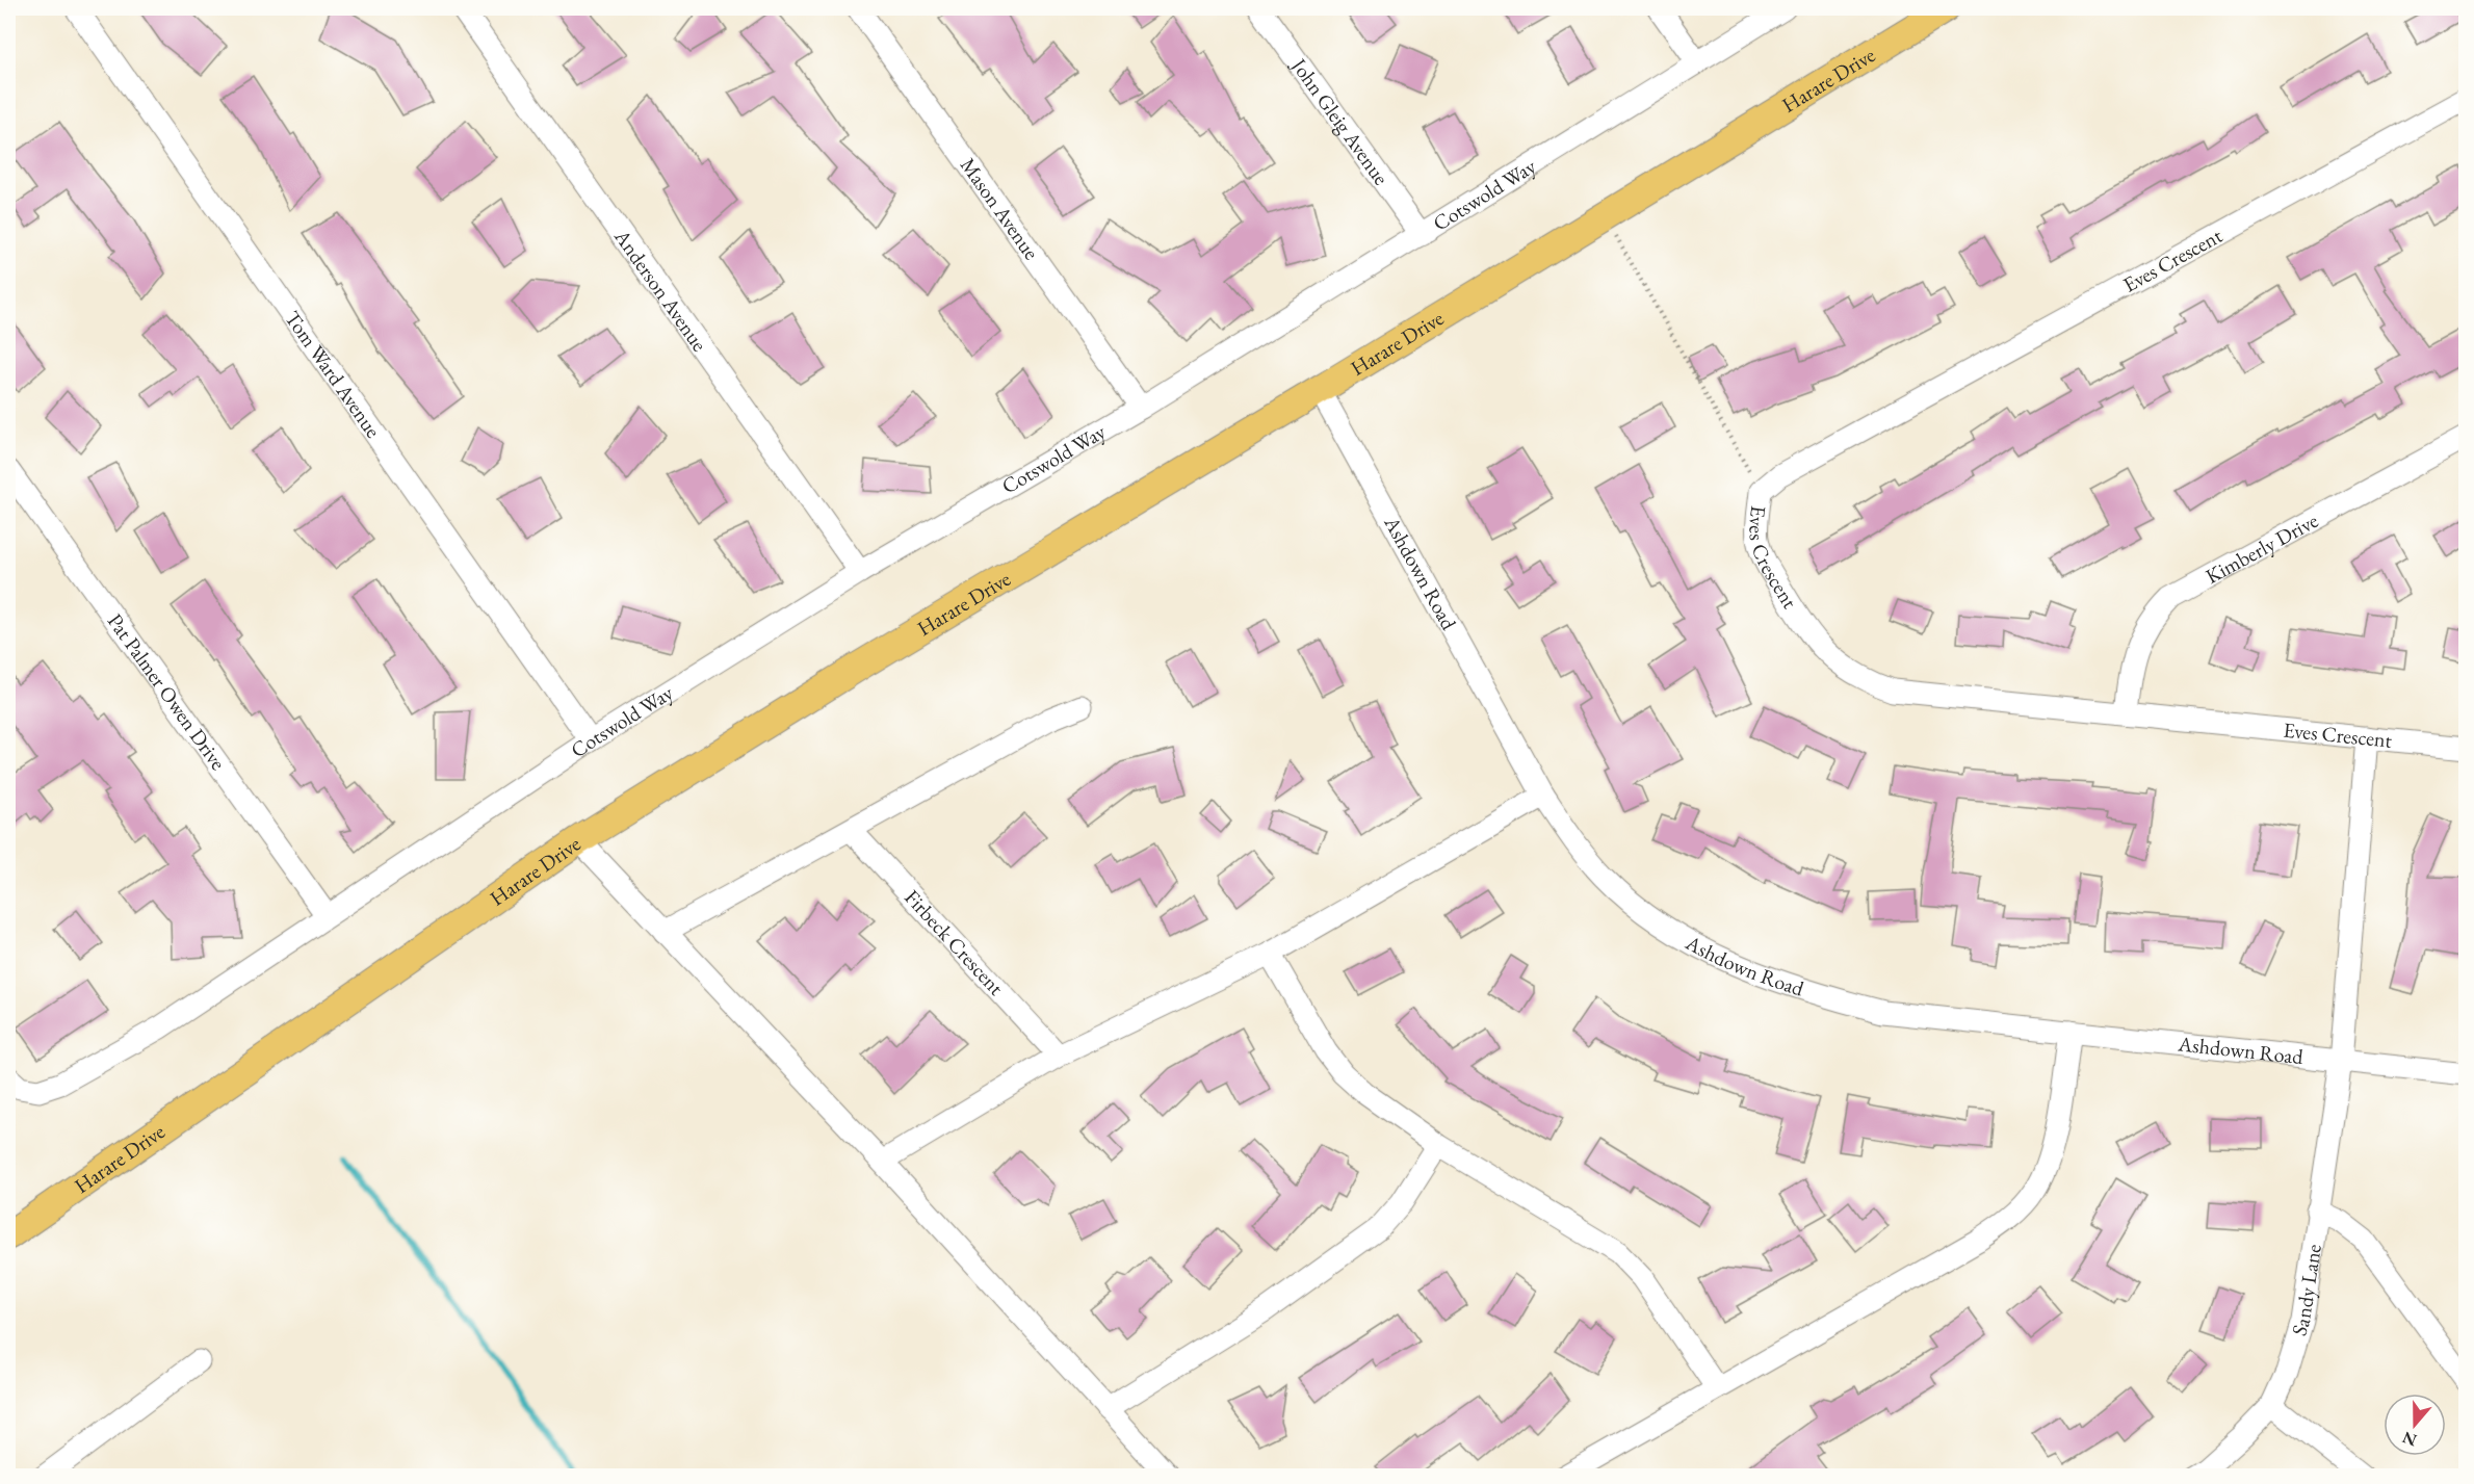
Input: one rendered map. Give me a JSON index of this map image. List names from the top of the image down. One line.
{"streets":{"main road":["Harare Drive"],"street":["John Gleig Avenue","Cotswold Way","Mason Avenue","Eves Crescent","Anderson Avenue","Tom Ward Avenue","Kimberly Drive","Ashdown Road","Pat Palmer Owen Drive","Firbeck Crescent","Sandy Lane"]},"crossings":[["Harare Drive","Ashdown Road"],["John Gleig Avenue","Cotswold Way"],["Cotswold Way","Mason Avenue"],["Cotswold Way","Anderson Avenue"],["Cotswold Way","Tom Ward Avenue"],["Cotswold Way","Pat Palmer Owen Drive"],["Eves Crescent","Kimberly Drive"],["Eves Crescent","Sandy Lane"],["Ashdown Road","Sandy Lane"]],"north":"bottom"}
